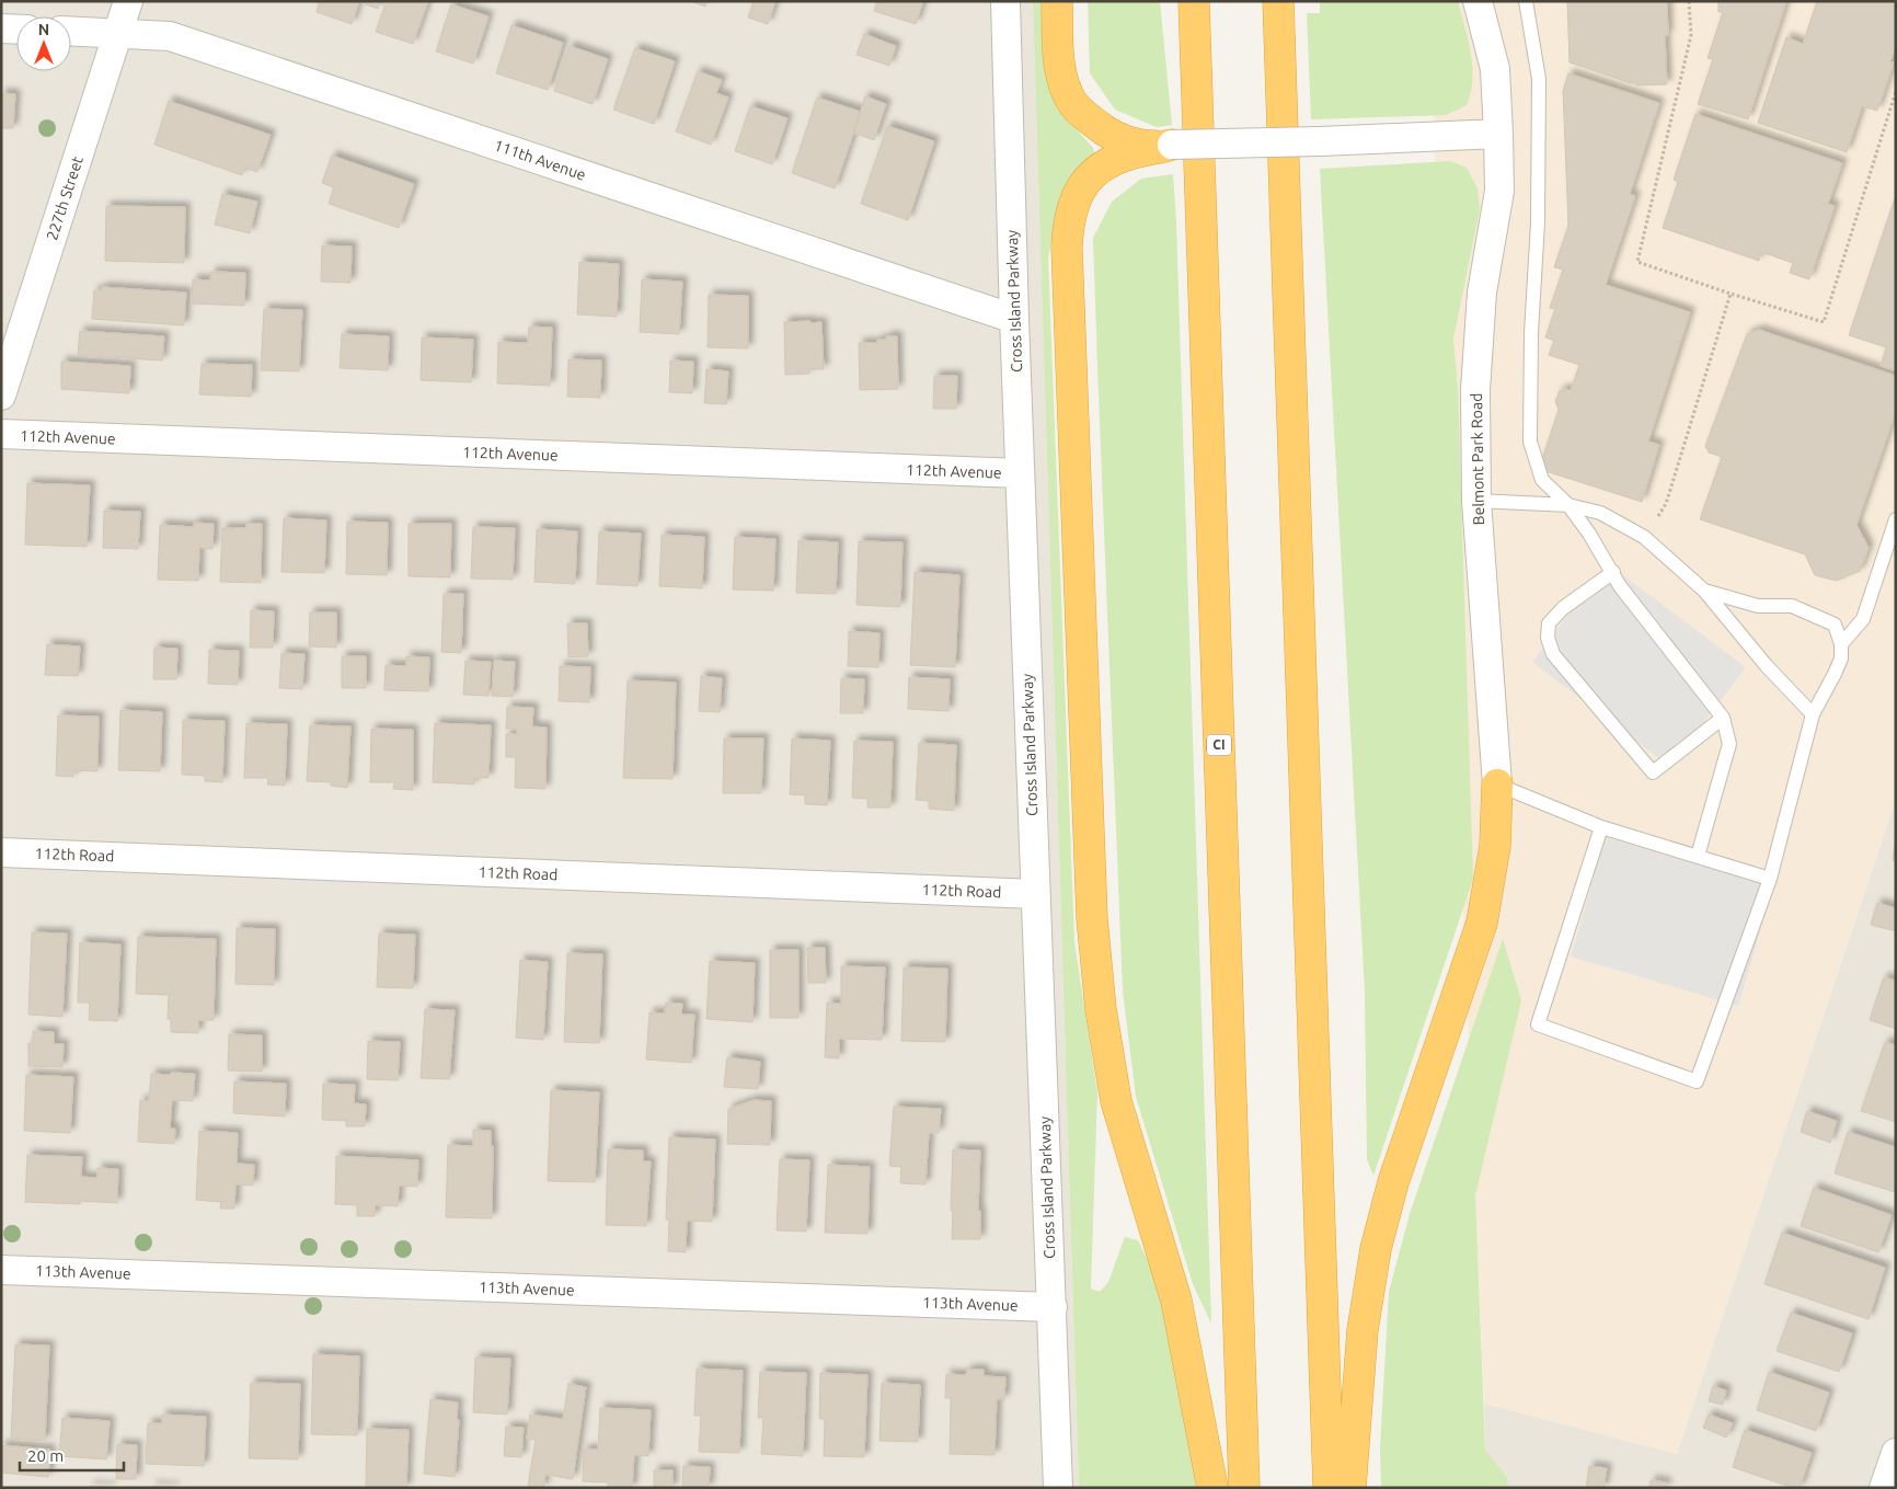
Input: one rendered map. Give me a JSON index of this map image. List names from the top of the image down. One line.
{"streets":{"highway":["CI"],"street":["111th Avenue","227th Street","Cross Island Parkway","112th Avenue","Belmont Park Road","112th Road","113th Avenue"]},"crossings":[["111th Avenue","227th Street"],["111th Avenue","Cross Island Parkway"],["Cross Island Parkway","112th Avenue"],["Cross Island Parkway","112th Road"],["Cross Island Parkway","113th Avenue"]],"scale_bar":"20 m","north":"top"}
